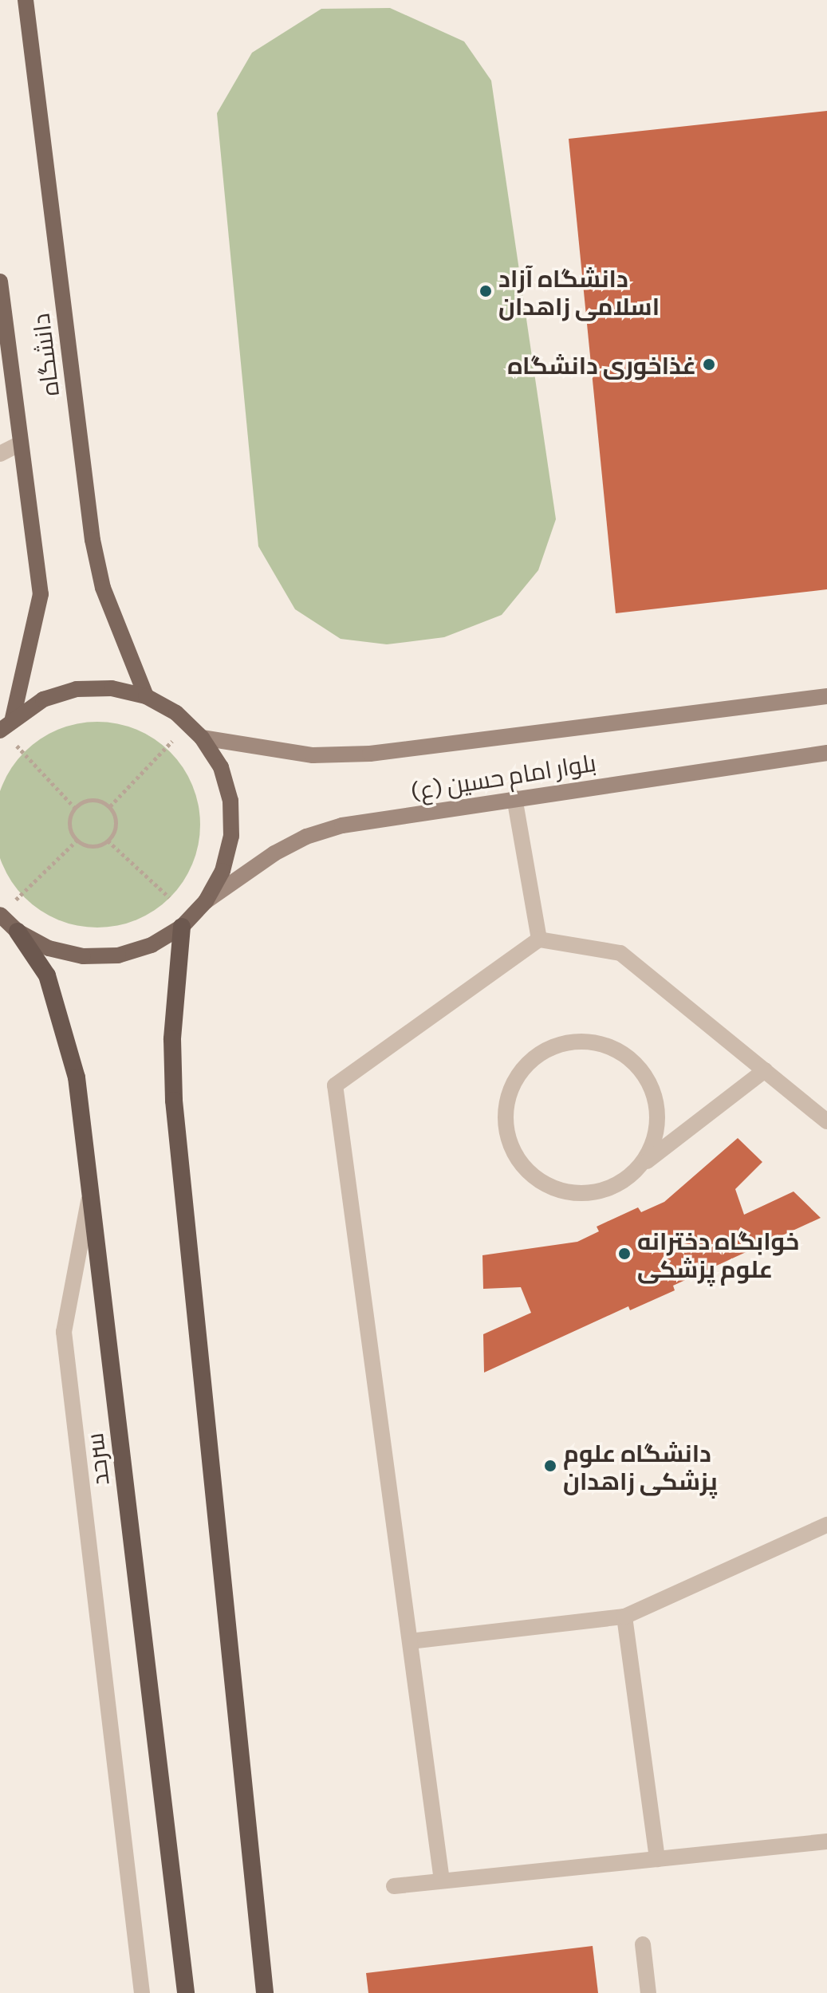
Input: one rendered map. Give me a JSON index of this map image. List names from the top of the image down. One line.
{"streets":{"highway":["سرحد"],"main road":["دانشگاه","بلوار امام حسین (ع)"]},"places":["دانشگاه آزاد اسلامی زاهدان","غذاخوری دانشگاه","خوابگاه دخترانه علوم پزشکی","دانشگاه علوم پزشکی زاهدان"]}
